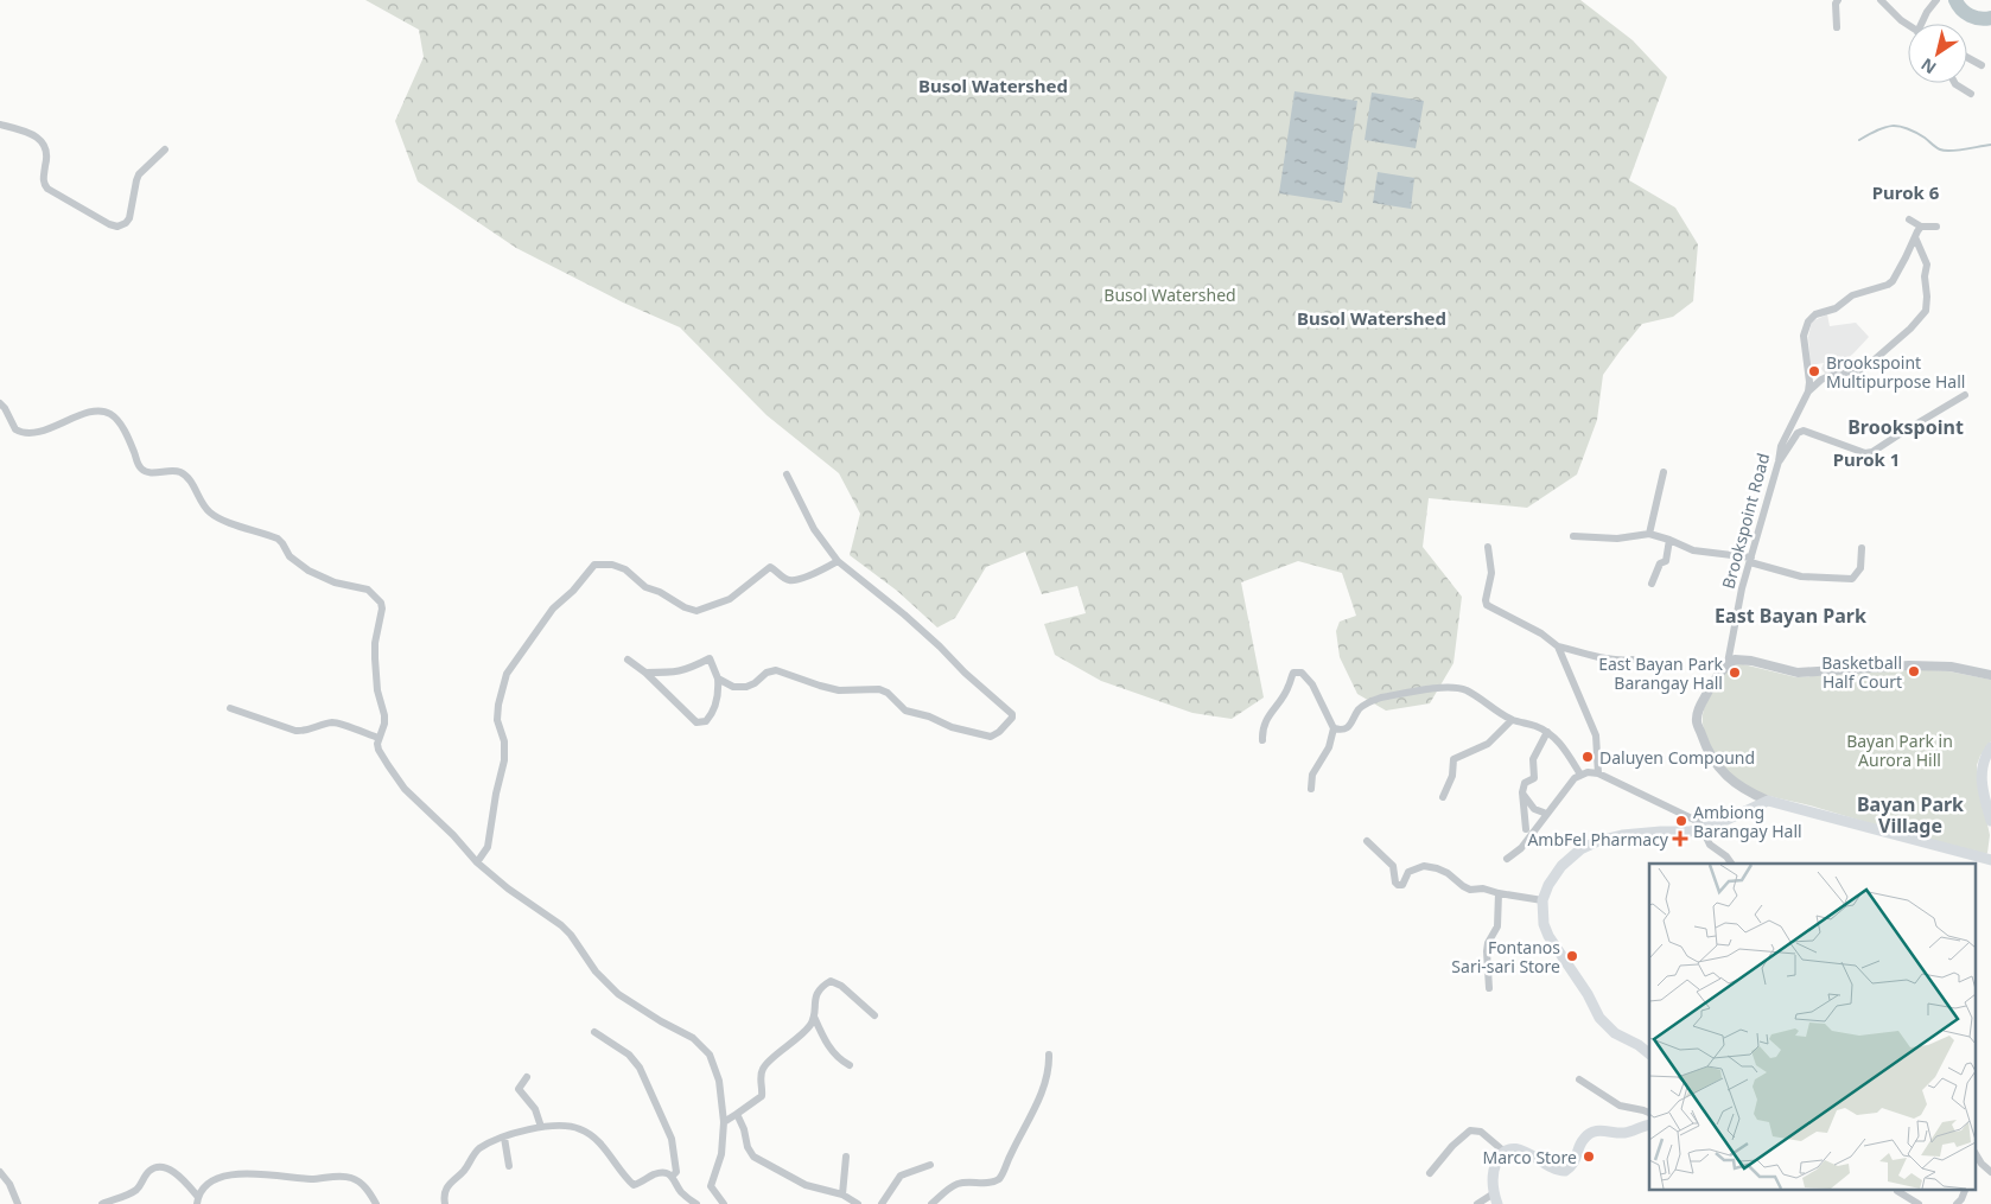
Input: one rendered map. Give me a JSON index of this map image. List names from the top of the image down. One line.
{"streets":{"street":["Brookspoint Road"]},"districts":["Busol Watershed","Purok 6","Busol Watershed","Brookspoint","Purok 1","East Bayan Park","Bayan Park Village"],"parks":["Busol Watershed","Bayan Park in Aurora Hill"],"places":{"other":["Brookspoint Multipurpose Hall","Basketball Half Court","East Bayan Park Barangay Hall","Daluyen Compound","Ambiong Barangay Hall","Fontanos Sari-sari Store","Marco Store"],"health":["AmbFel Pharmacy"]},"north":"bottom left"}
